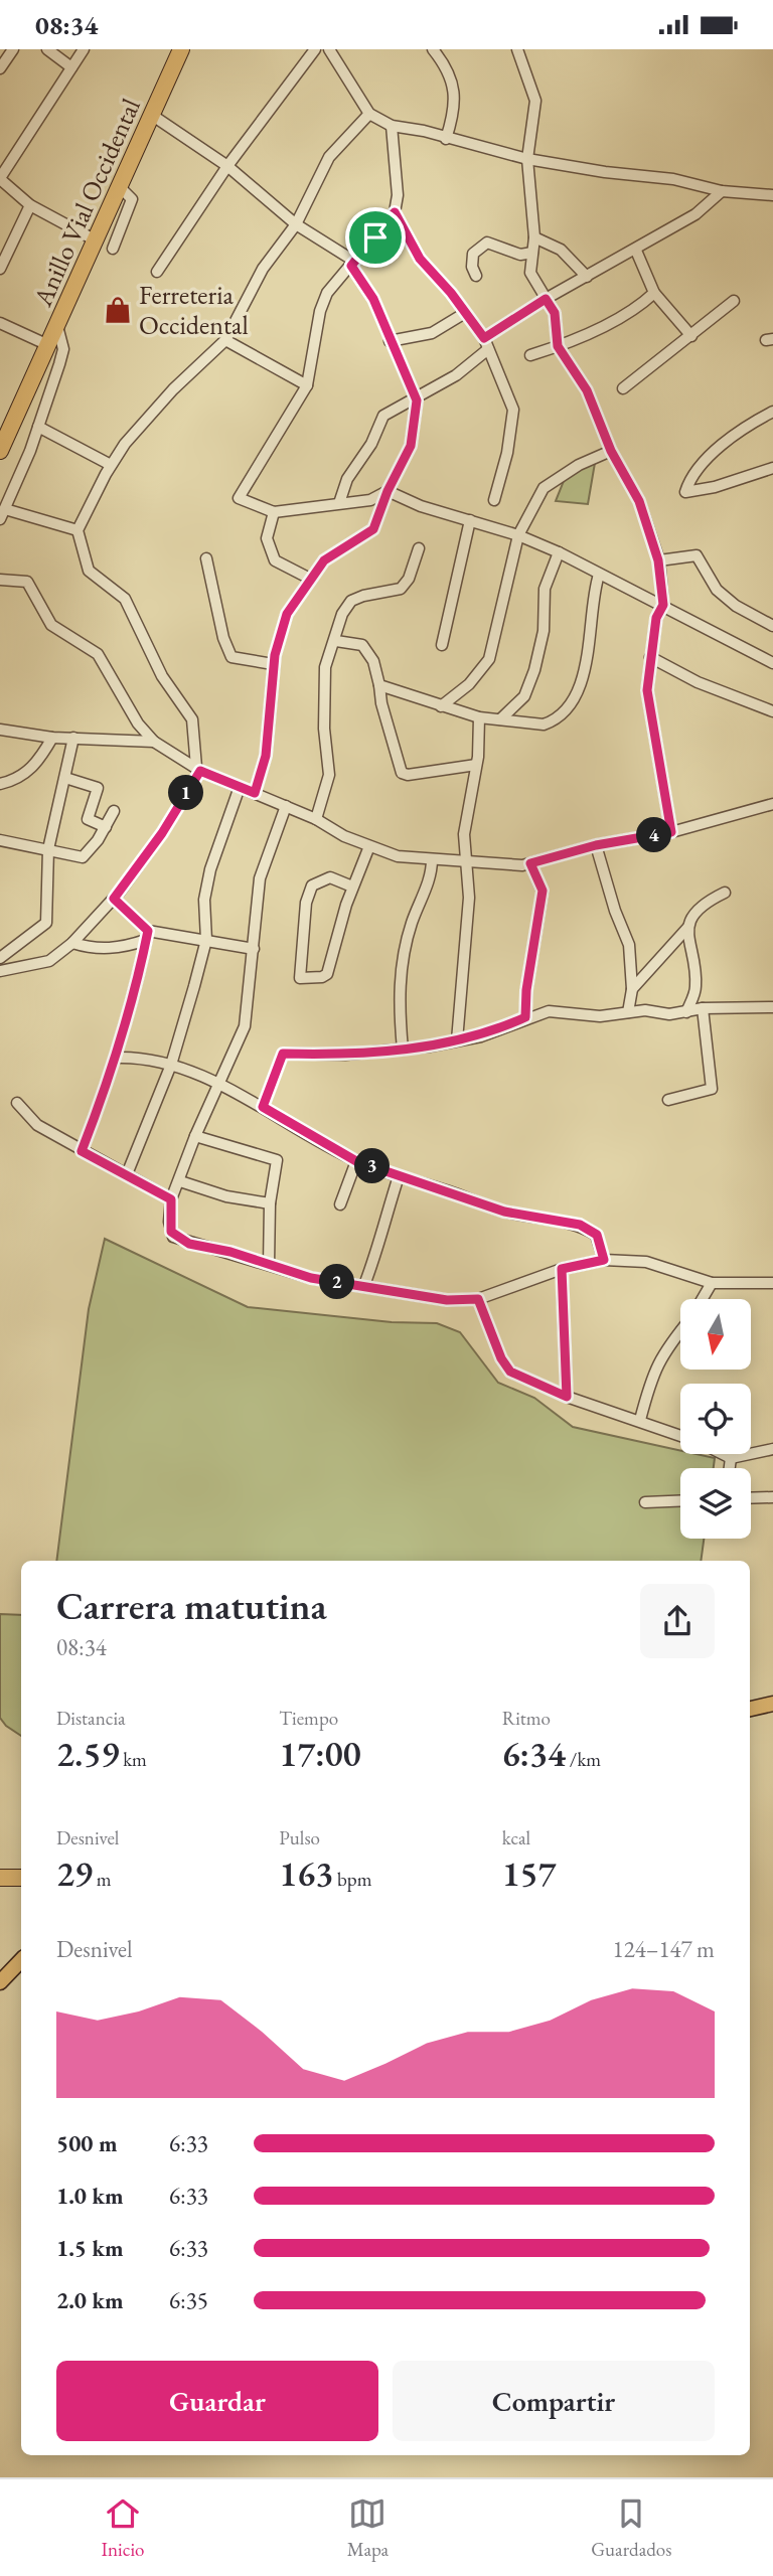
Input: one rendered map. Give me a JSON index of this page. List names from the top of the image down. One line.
{"streets":{"highway":["Anillo Vial Occidental"]},"places":{"shop":["Ferreteria Occidental"]},"north":"bottom","page":{"status":"08:34","pins":["1","4","3","2"],"heading":["Carrera matutina","08:34"],"stats":[["Distancia","2.59 km"],["Tiempo","17:00"],["Ritmo","6:34 /km"],["Desnivel","29 m"],["Pulso","163 bpm"],["kcal","157"]],"chart":["Desnivel","124–147 m"],"list":[{"name":"500 m","note":"6:33"},{"name":"1.0 km","note":"6:33"},{"name":"1.5 km","note":"6:33"},{"name":"2.0 km","note":"6:35"}],"buttons":["Guardar","Compartir"],"tabs":["Inicio","Mapa","Guardados"]}}
